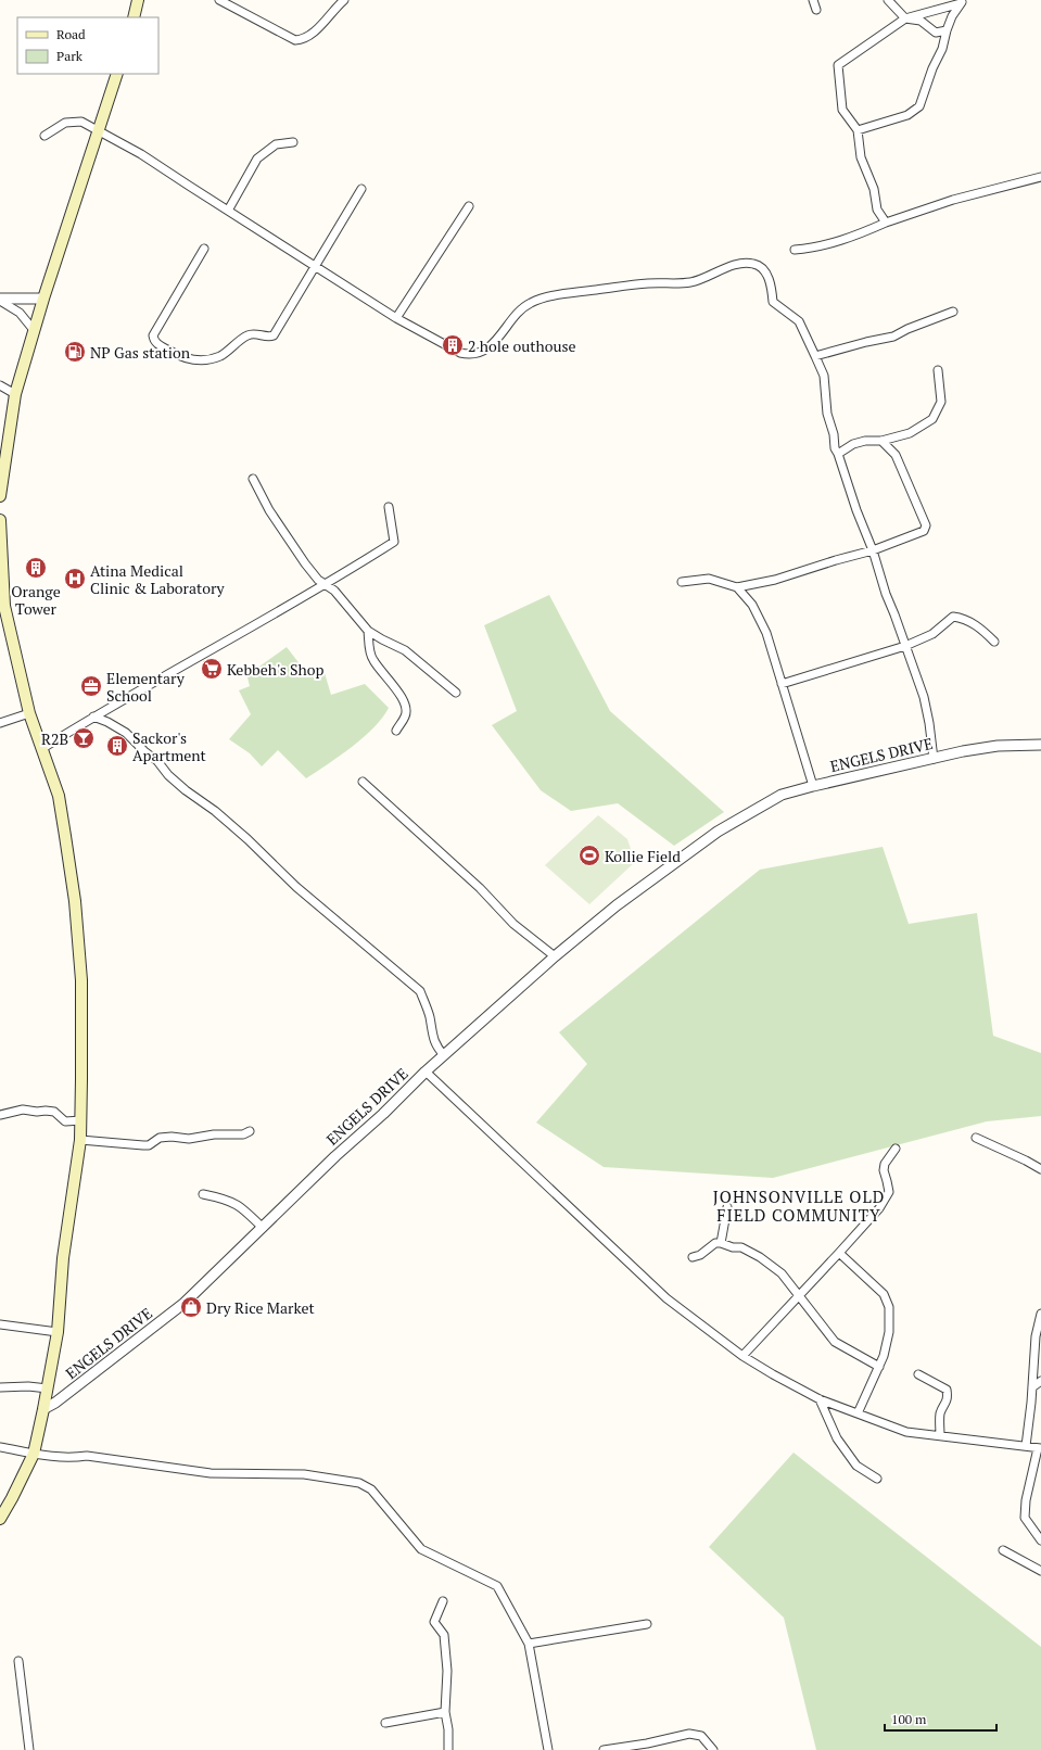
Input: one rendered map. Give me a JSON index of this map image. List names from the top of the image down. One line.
{"streets":{"street":["ENGELS DRIVE"]},"districts":["JOHNSONVILLE OLD FIELD COMMUNITY"],"places":{"building":["2 hole outhouse","Orange Tower","Sackor's Apartment"],"fuel station":["NP Gas station"],"hospital":["Atina Medical Clinic & Laboratory"],"supermarket":["Kebbeh's Shop"],"office":["Elementary School"],"bar":["R2B"],"sports":["Kollie Field"],"shop":["Dry Rice Market"]},"legend":["Road","Park"],"scale_bar":"100 m"}
